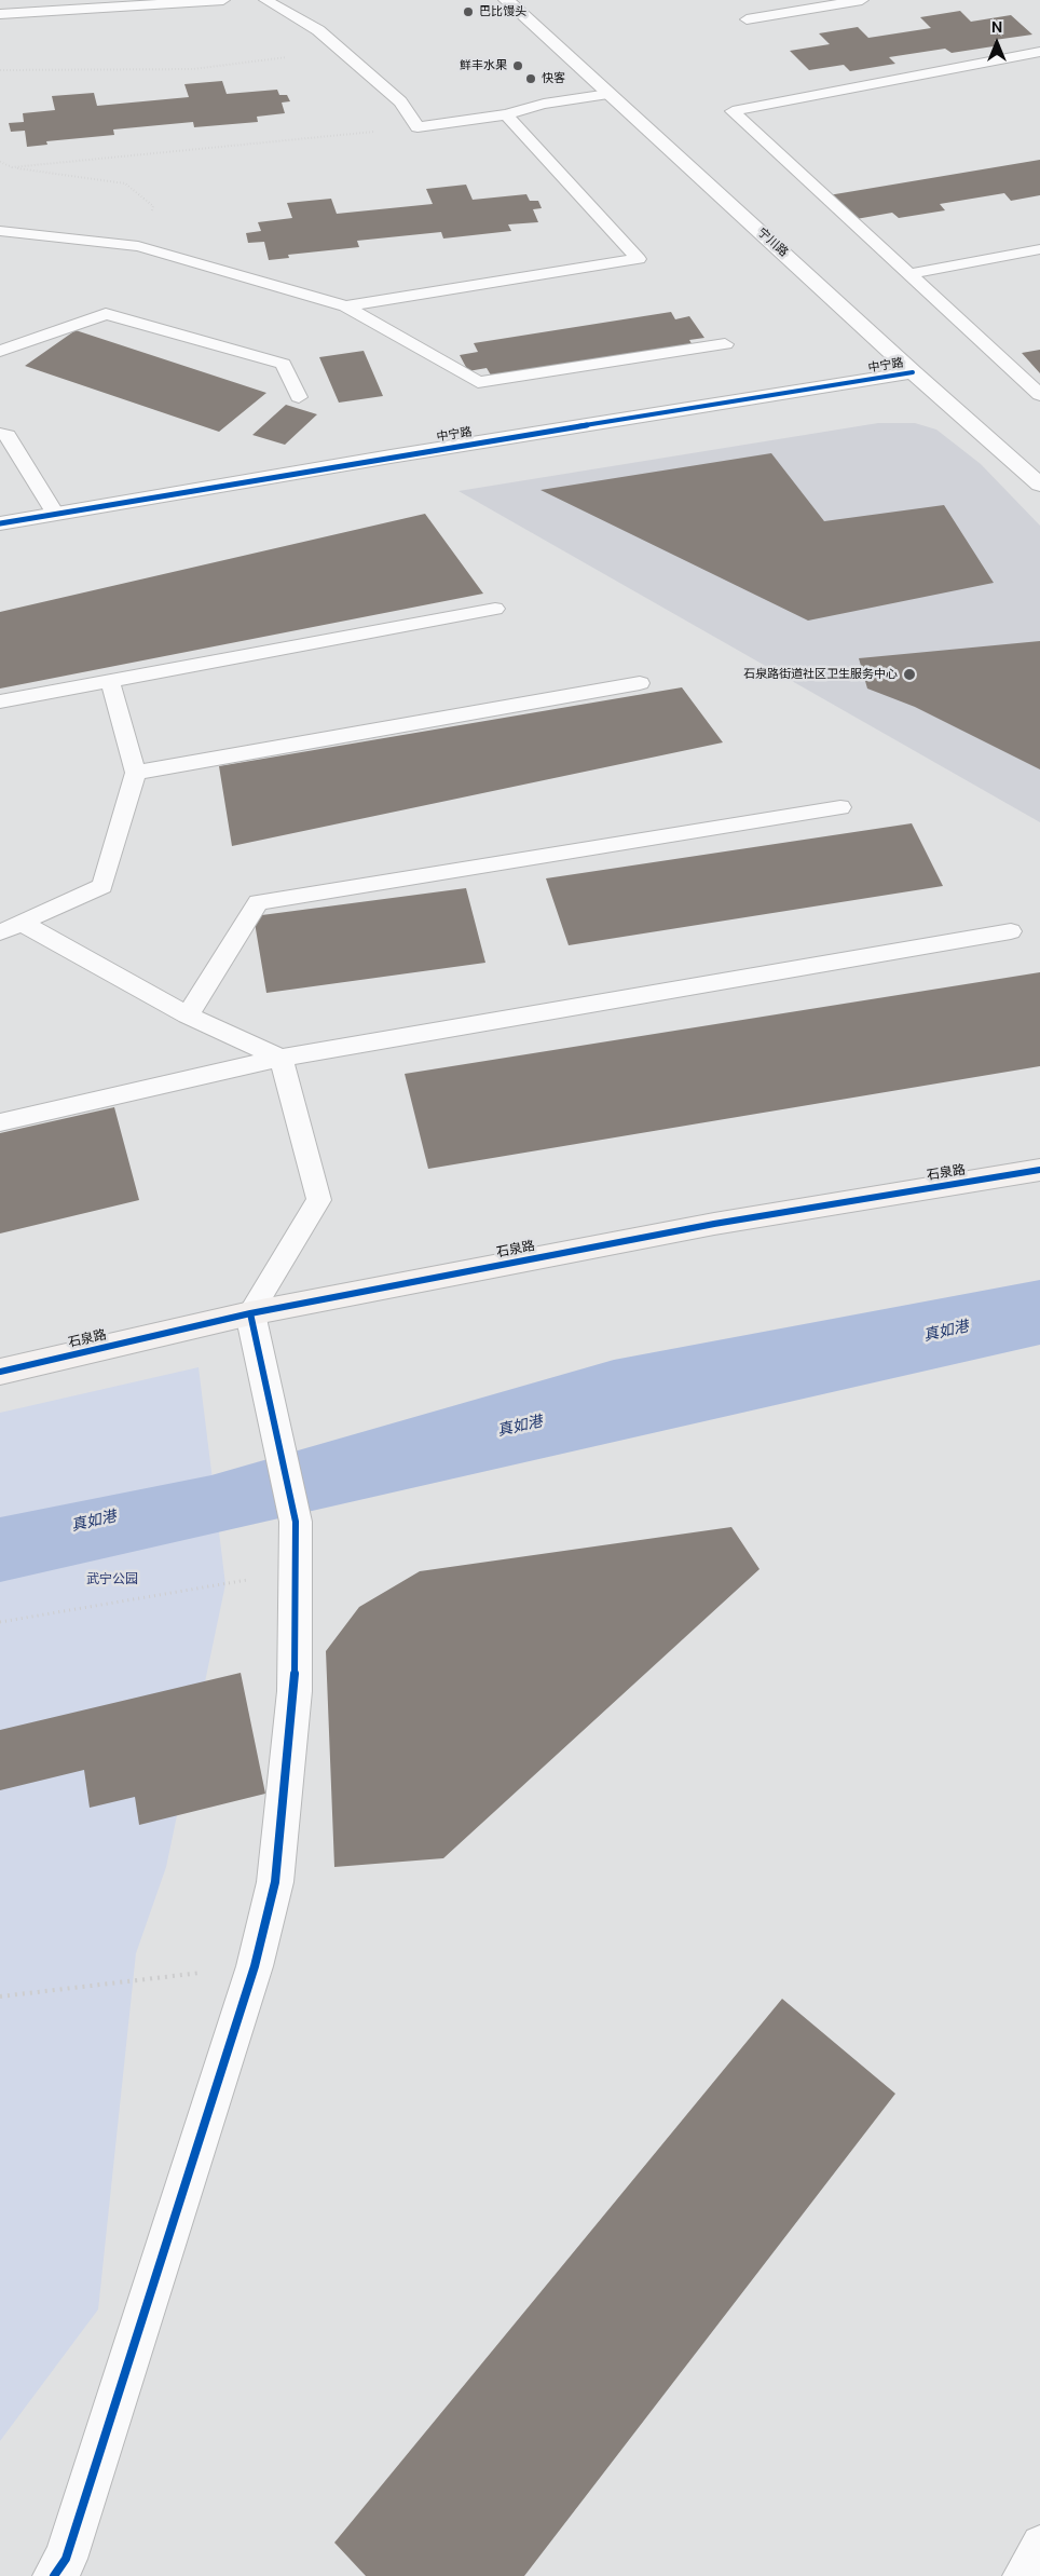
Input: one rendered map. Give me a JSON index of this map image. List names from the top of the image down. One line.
{"streets":{"street":["宁川路","中宁路","石泉路"]},"crossings":[["宁川路","中宁路"]],"water":["真如港"],"parks":["武宁公园"],"places":["巴比馒头","鲜丰水果","快客","石泉路街道社区卫生服务中心"],"north":"top"}
